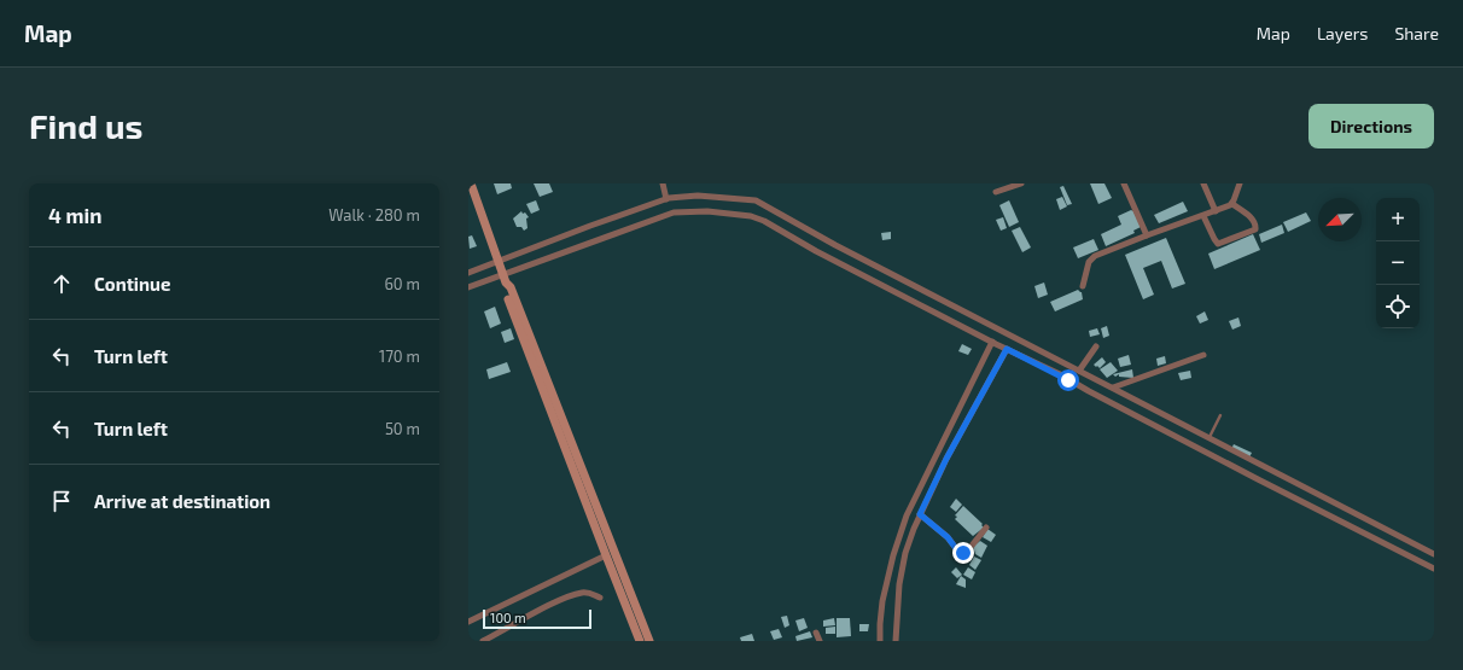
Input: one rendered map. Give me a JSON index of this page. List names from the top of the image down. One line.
{"scale_bar":"100 m","north":"bottom left","page":{"header":"Map","nav":["Map","Layers","Share"],"buttons":"Directions","title":"Find us","heading":["4 min","Walk · 280 m"],"map_buttons":["+","−"],"list":[["Continue","60 m"],["Turn left","170 m"],["Turn left","50 m"],"Arrive at destination"],"scale":"100 m"}}
